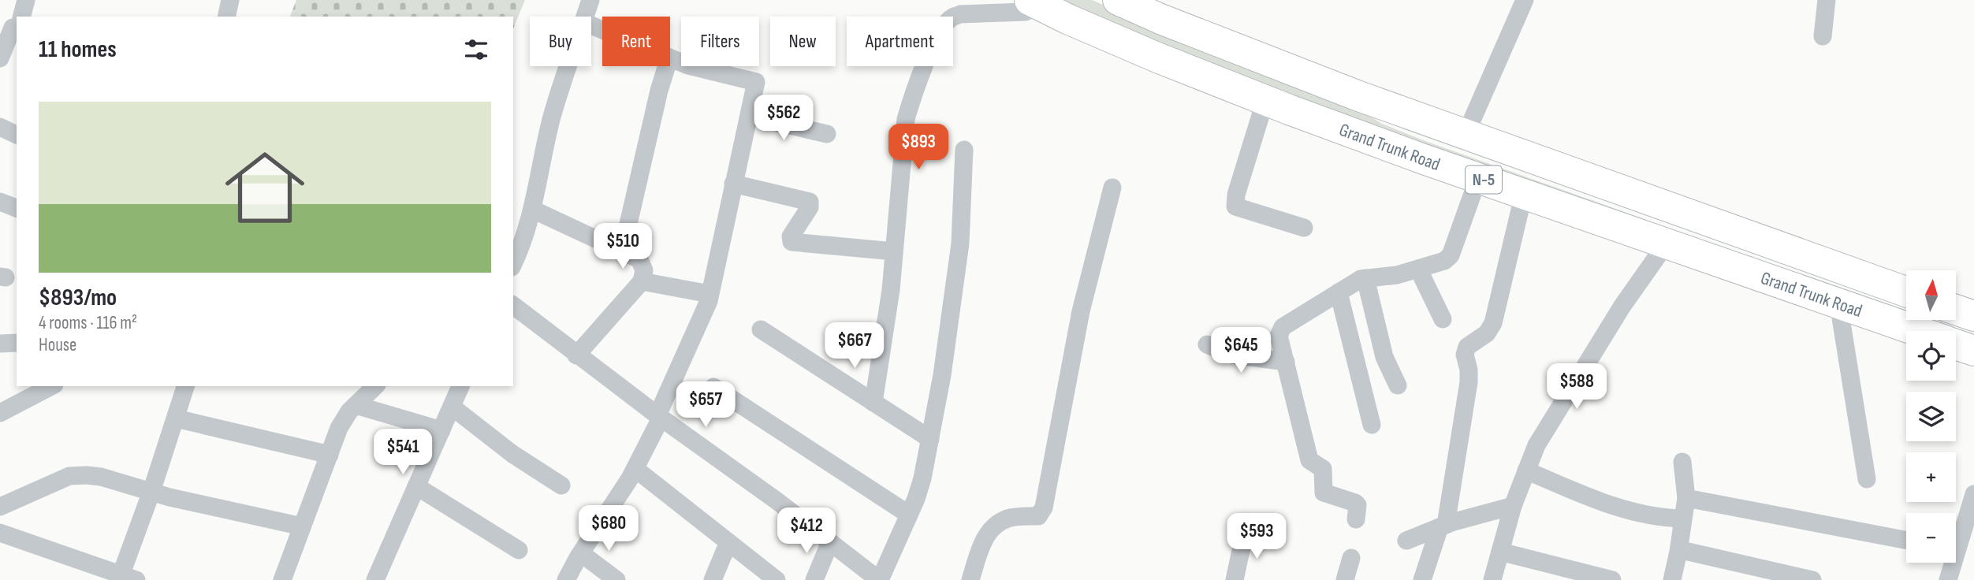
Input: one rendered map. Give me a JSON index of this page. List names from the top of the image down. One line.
{"streets":{"highway":["Grand Trunk Road","N-5"]},"north":"top","page":{"chip":["Buy","Rent","Filters","New","Apartment"],"heading":"11 homes","list":[{"name":"$893/mo","note":"4 rooms · 116 m² · House"}],"price":["$562","$893","$510","$667","$645","$588","$657","$541","$680","$412","$593"],"map_buttons":["+","−"]}}
